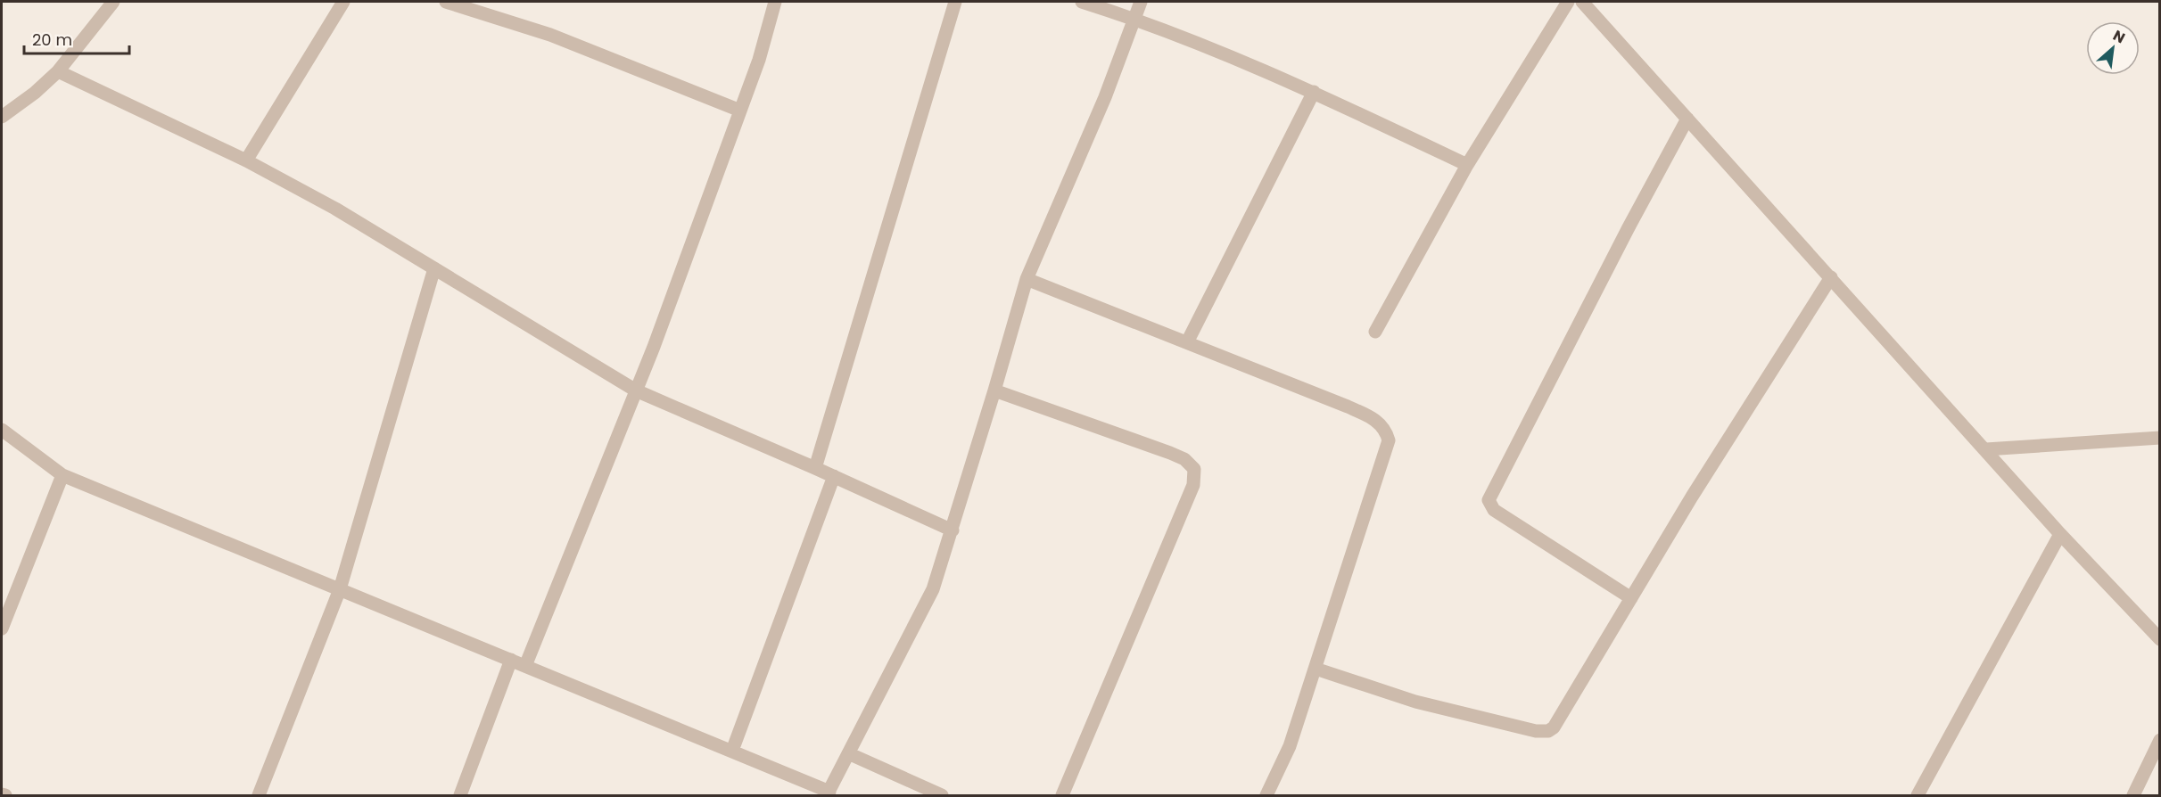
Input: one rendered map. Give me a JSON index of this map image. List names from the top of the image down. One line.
{"scale_bar":"20 m","north":"top right"}
